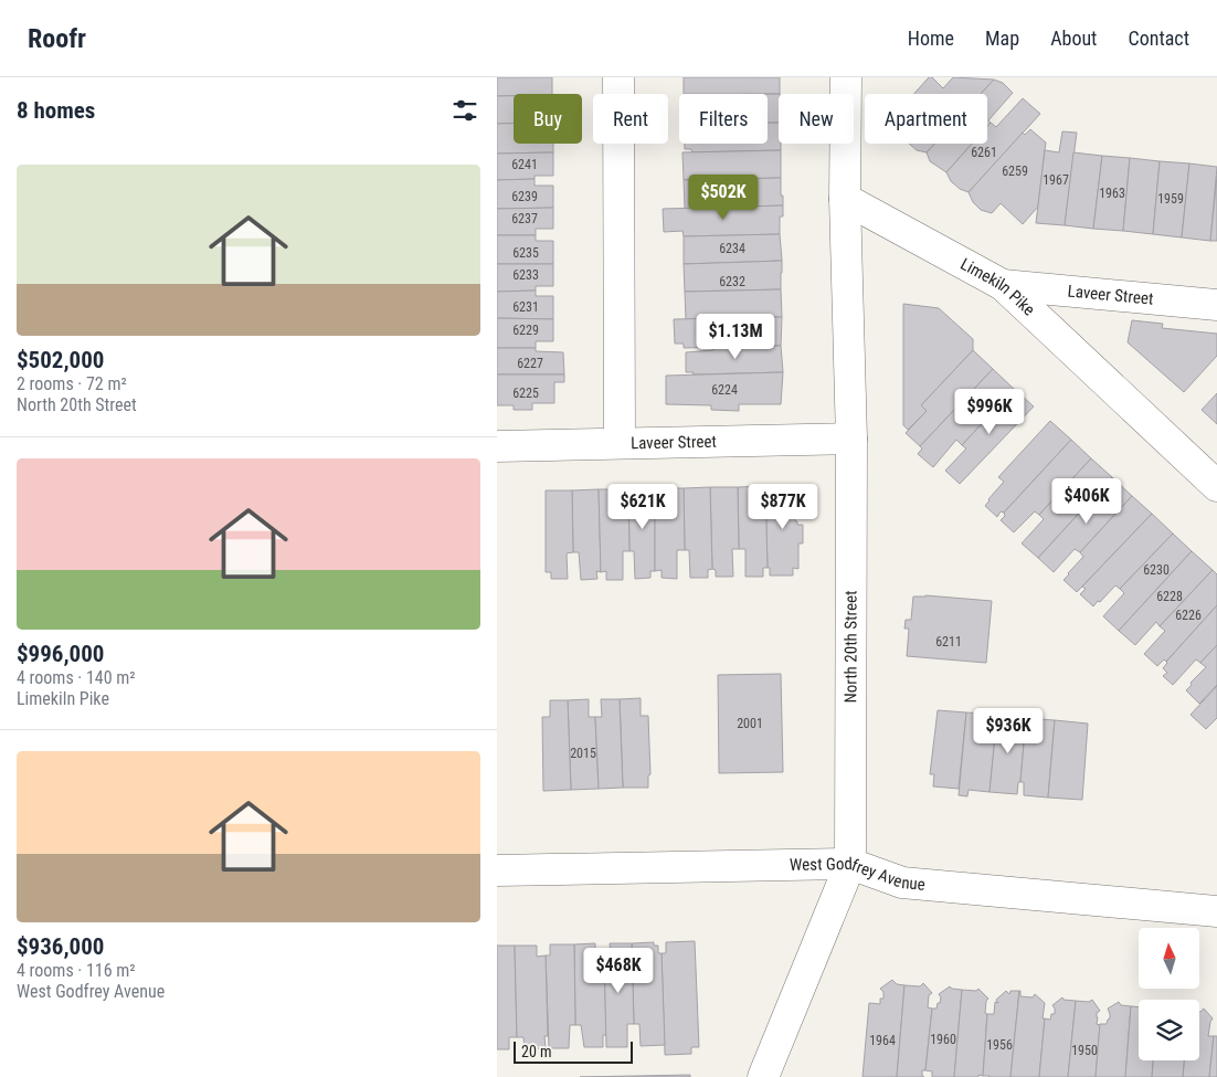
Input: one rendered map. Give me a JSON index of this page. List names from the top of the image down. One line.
{"streets":{"street":["Limekiln Pike","Laveer Street","North 20th Street","West Godfrey Avenue"]},"crossings":[["Limekiln Pike","Laveer Street"],["Limekiln Pike","North 20th Street"],["Laveer Street","North 20th Street"],["North 20th Street","West Godfrey Avenue"]],"house_numbers":["6261","6241","6259","1967","1963","6239","1959","6237","6234","6235","6233","6232","6231","6229","6227","6224","6225","6230","6228","6226","6211","2001","2015","1960","1964","1956","1950"],"scale_bar":"20 m","north":"top","page":{"header":"Roofr","nav":["Home","Map","About","Contact"],"heading":"8 homes","chip":["Buy","Rent","Filters","New","Apartment"],"list":[{"name":"$502,000","note":"2 rooms · 72 m² · North 20th Street"},{"name":"$996,000","note":"4 rooms · 140 m² · Limekiln Pike"},{"name":"$936,000","note":"4 rooms · 116 m² · West Godfrey Avenue"}],"price":["$502K","$1.13M","$996K","$406K","$621K","$877K","$936K","$468K"],"scale":"20 m"}}
